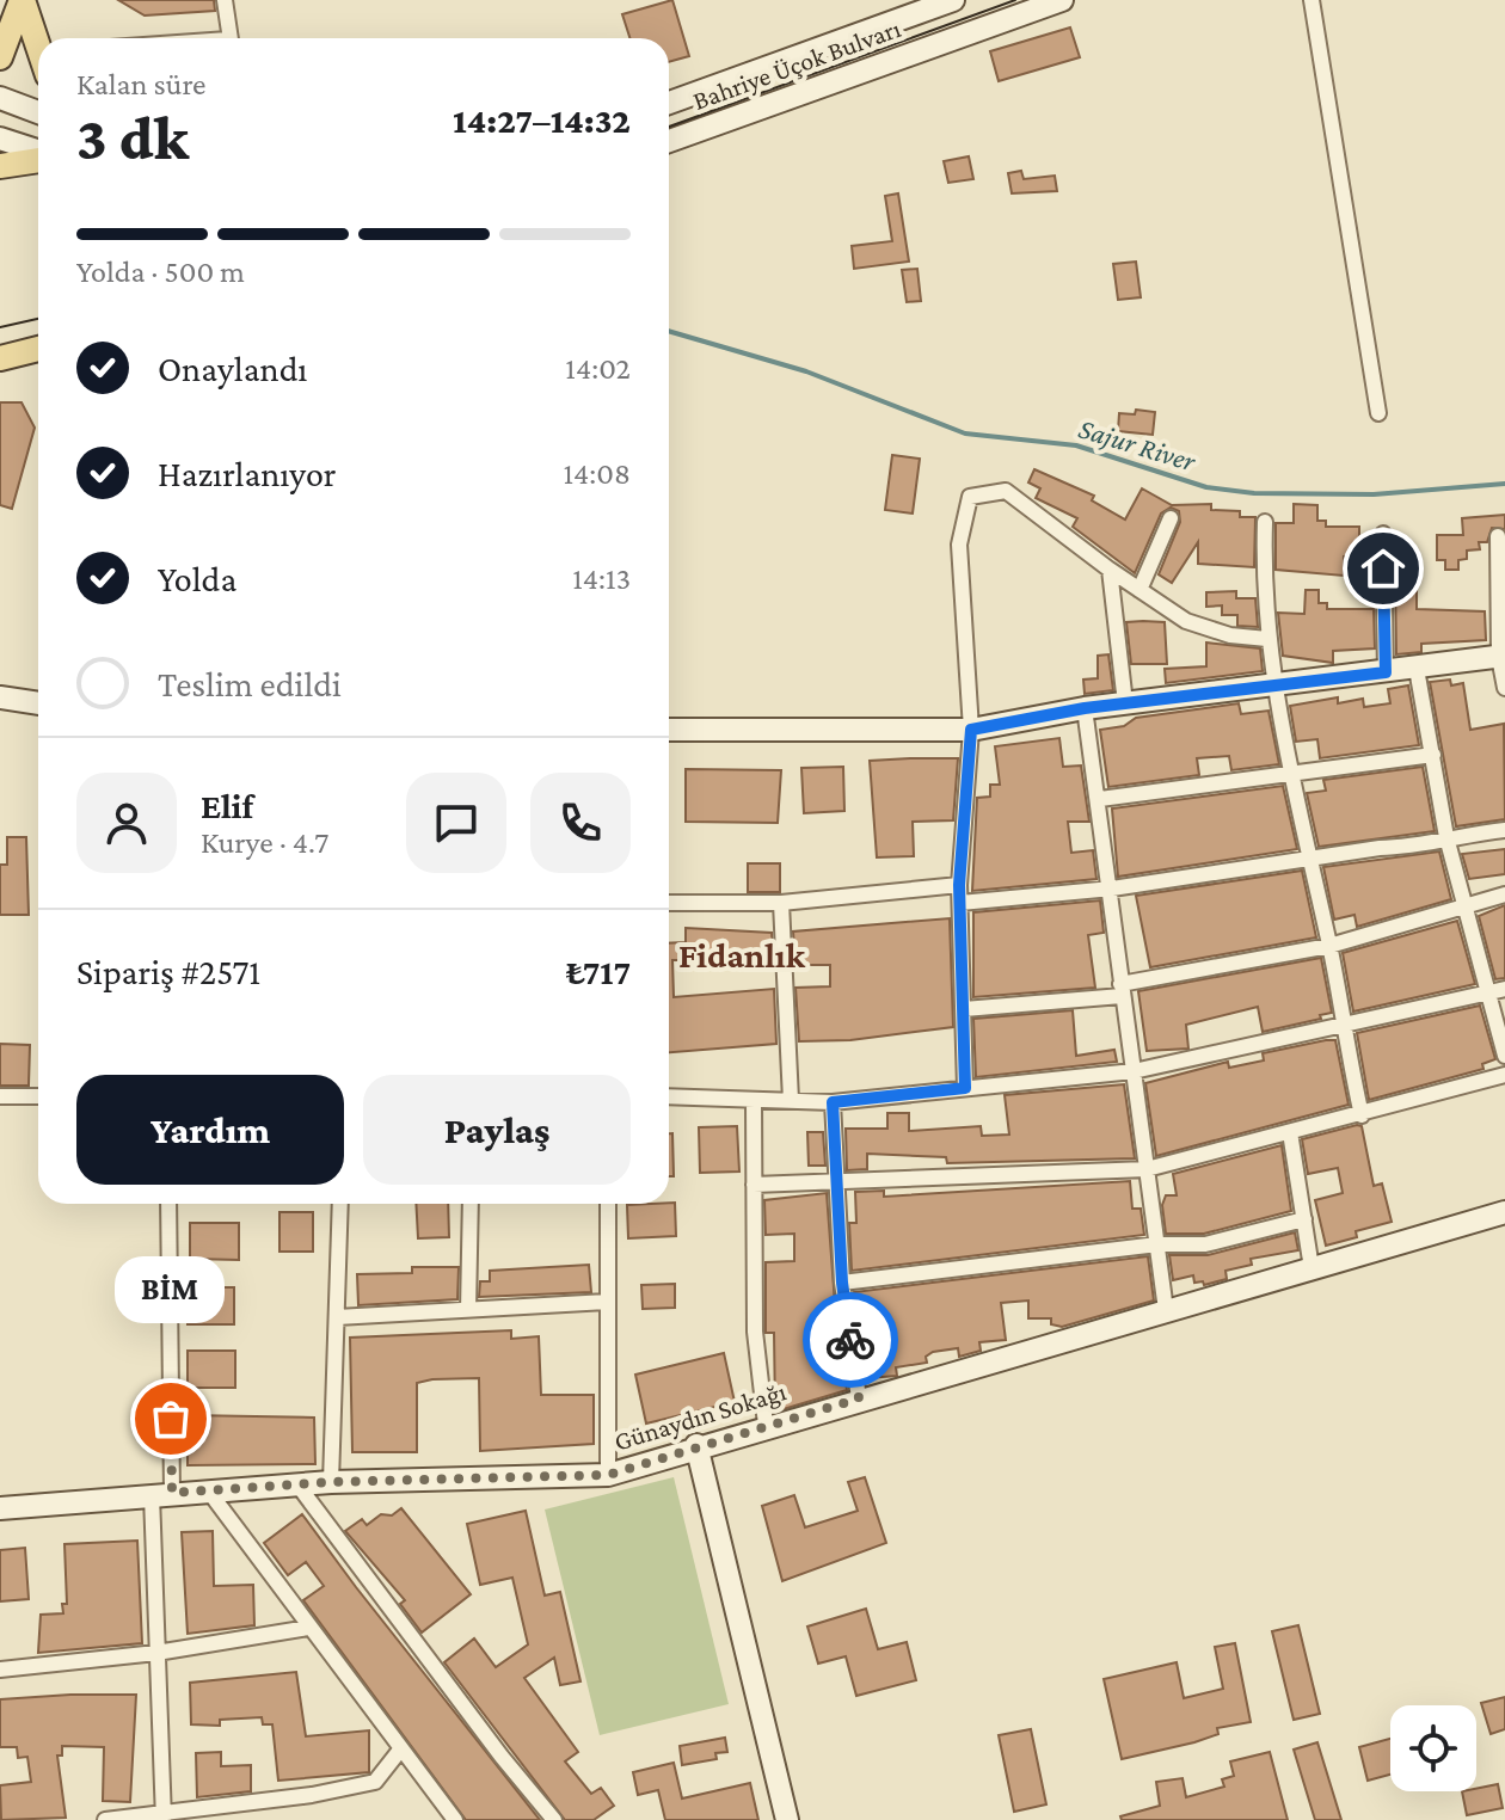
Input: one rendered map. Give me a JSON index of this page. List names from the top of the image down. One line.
{"streets":{"street":["Bahriye Üçok Bulvarı","Günaydın Sokağı"]},"districts":["Fidanlık"],"water":["Sajur River"],"places":["BİM"],"page":{"heading":["3 dk","Kalan süre","14:27–14:32"],"panel":["Elif","Kurye · 4.7","Sipariş #2571","₺717"],"bar":"Yolda · 500 m","list":[["Onaylandı","14:02"],["Hazırlanıyor","14:08"],["Yolda","14:13"],"Teslim edildi"],"buttons":["Yardım","Paylaş"],"bubble":"BİM"}}
